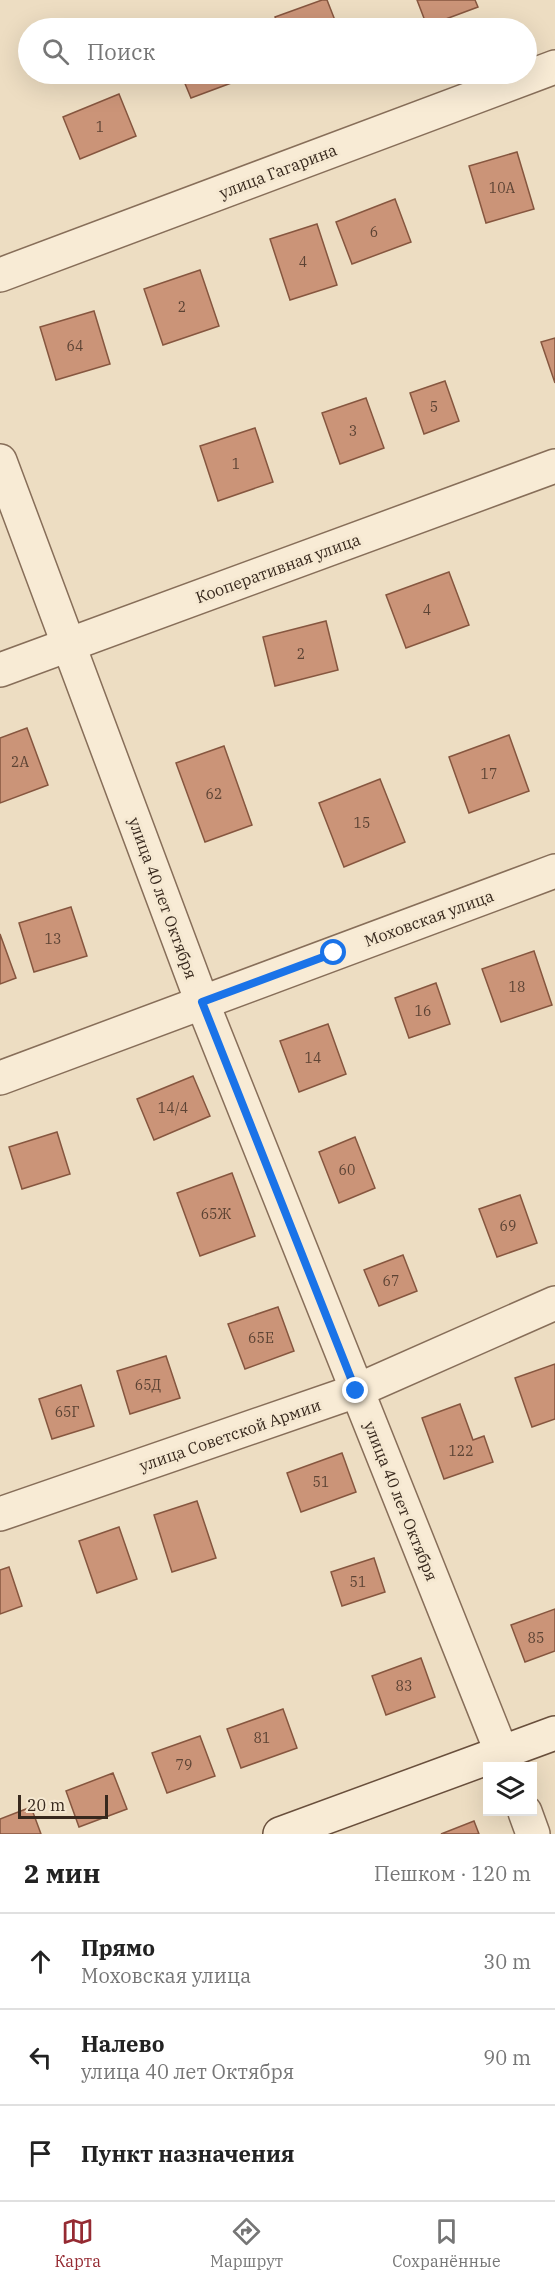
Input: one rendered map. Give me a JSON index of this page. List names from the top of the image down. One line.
{"streets":{"street":["улица Гагарина","Кооперативная улица","улица 40 лет Октября","Моховская улица","улица Советской Армии"]},"crossings":[["Кооперативная улица","улица 40 лет Октября"],["улица 40 лет Октября","Моховская улица"],["улица 40 лет Октября","улица Советской Армии"]],"house_numbers":["1","10А","6","4","2","64","5","3","1","4","2","2А","17","62","15","13","18","16","14","14/4","60","65Ж","69","67","65Е","65Д","65Г","122","51","51","85","83","81","79"],"scale_bar":"20 m","page":{"search":"Поиск","scale":"20 m","heading":["2 мин","Пешком · 120 m"],"list":[["Прямо","Моховская улица","30 m"],["Налево","улица 40 лет Октября","90 m"],"Пункт назначения"],"nav":["Карта","Маршрут","Сохранённые"]}}
